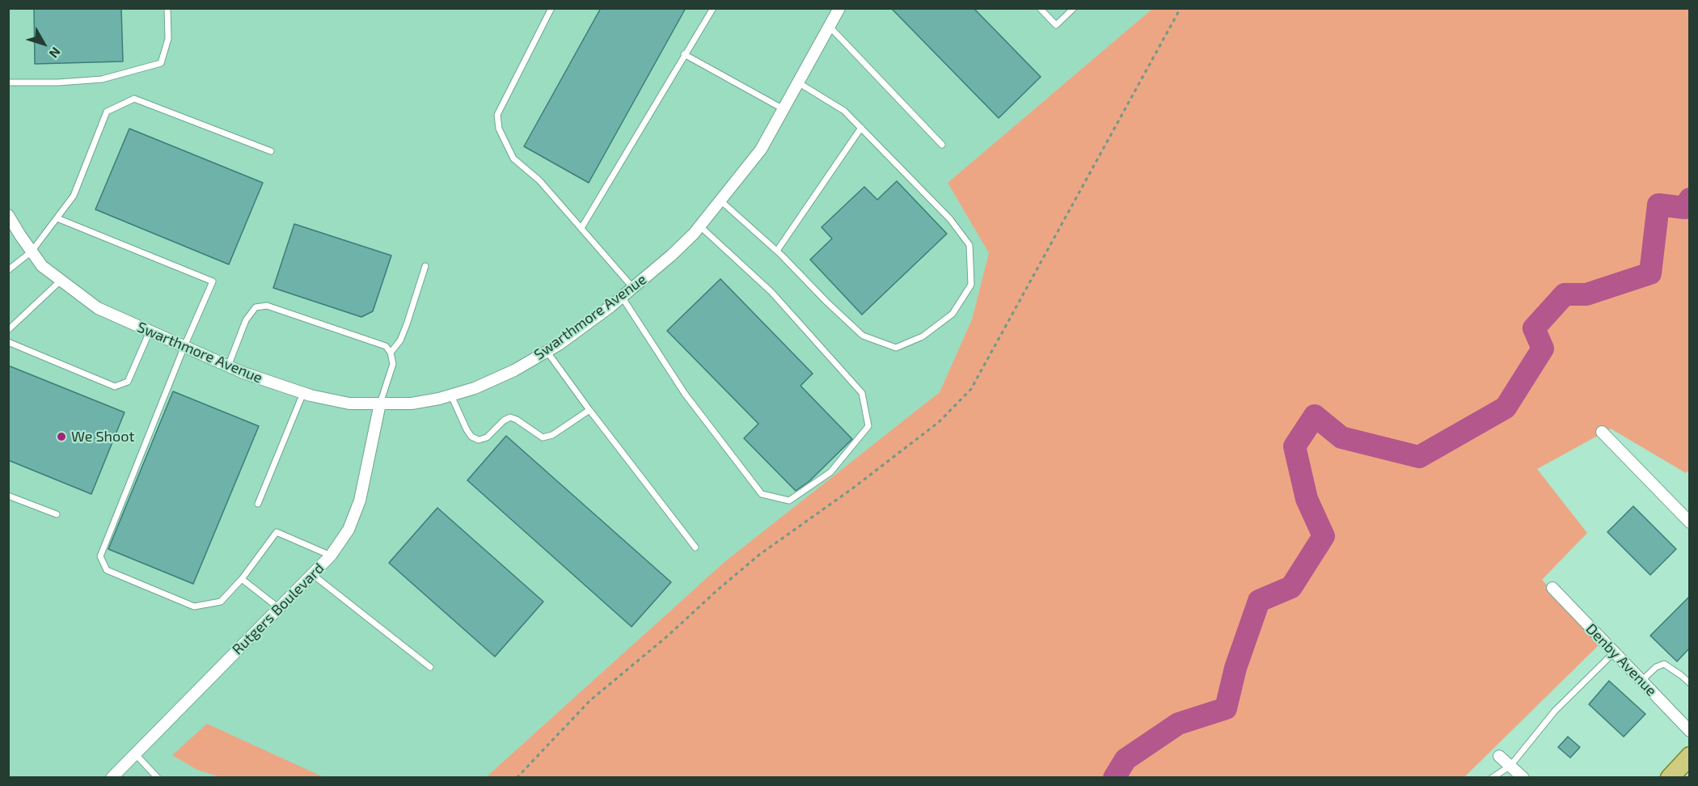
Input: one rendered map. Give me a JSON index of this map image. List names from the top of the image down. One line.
{"streets":{"street":["Swarthmore Avenue","Rutgers Boulevard","Denby Avenue"]},"crossings":[["Swarthmore Avenue","Rutgers Boulevard"]],"places":["We Shoot"],"north":"bottom right"}
